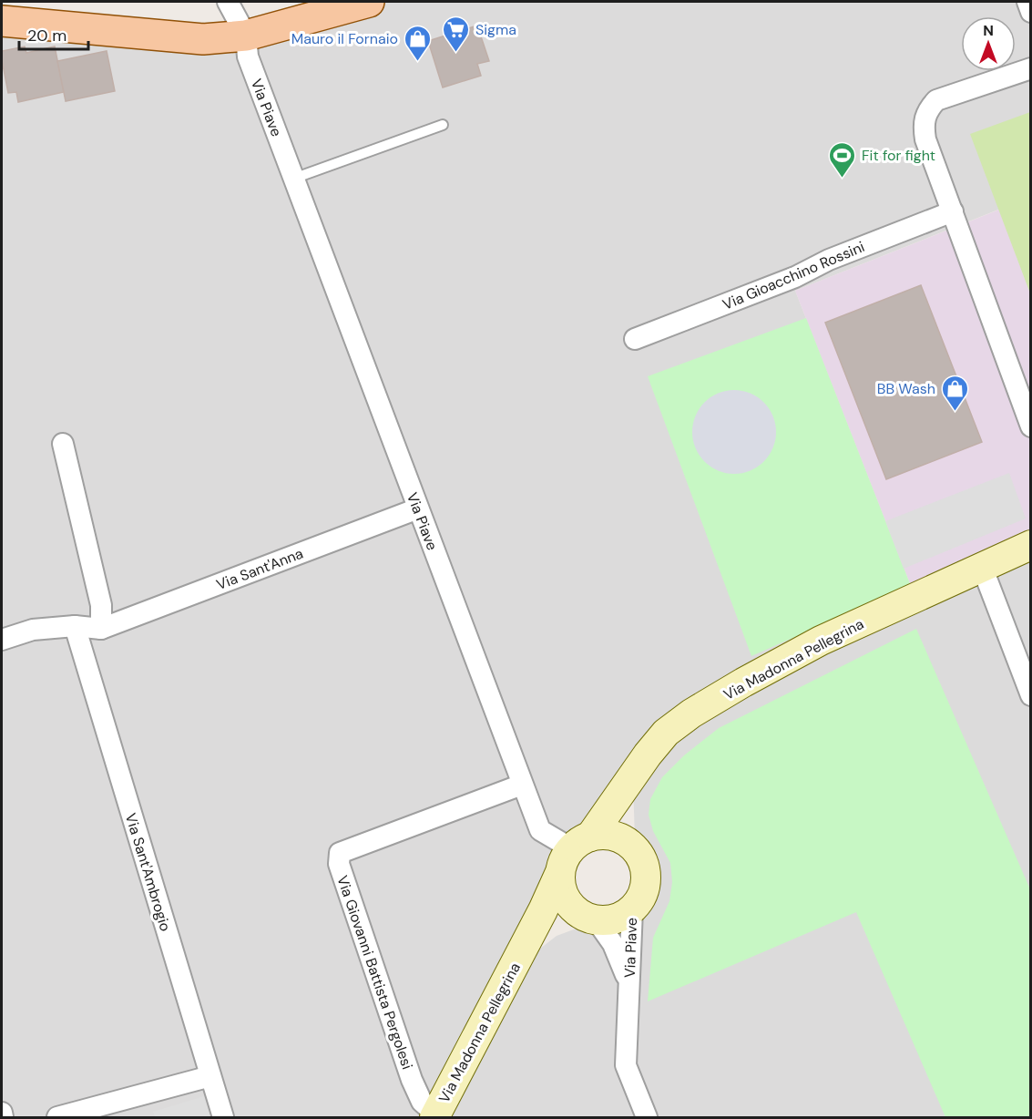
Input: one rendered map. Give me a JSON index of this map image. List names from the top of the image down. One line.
{"streets":{"street":["Via Piave","Via Gioacchino Rossini","Via Sant'Anna","Via Madonna Pellegrina","Via Sant'Ambrogio","Via Giovanni Battista Pergolesi"]},"crossings":[["Via Piave","Via Sant'Anna"],["Via Piave","Via Madonna Pellegrina"],["Via Piave","Via Giovanni Battista Pergolesi"],["Via Sant'Anna","Via Sant'Ambrogio"],["Via Madonna Pellegrina","Via Giovanni Battista Pergolesi"]],"places":{"supermarket":["Sigma"],"shop":["Mauro il Fornaio","BB Wash"],"sports":["Fit for fight"]},"scale_bar":"20 m","north":"top"}
